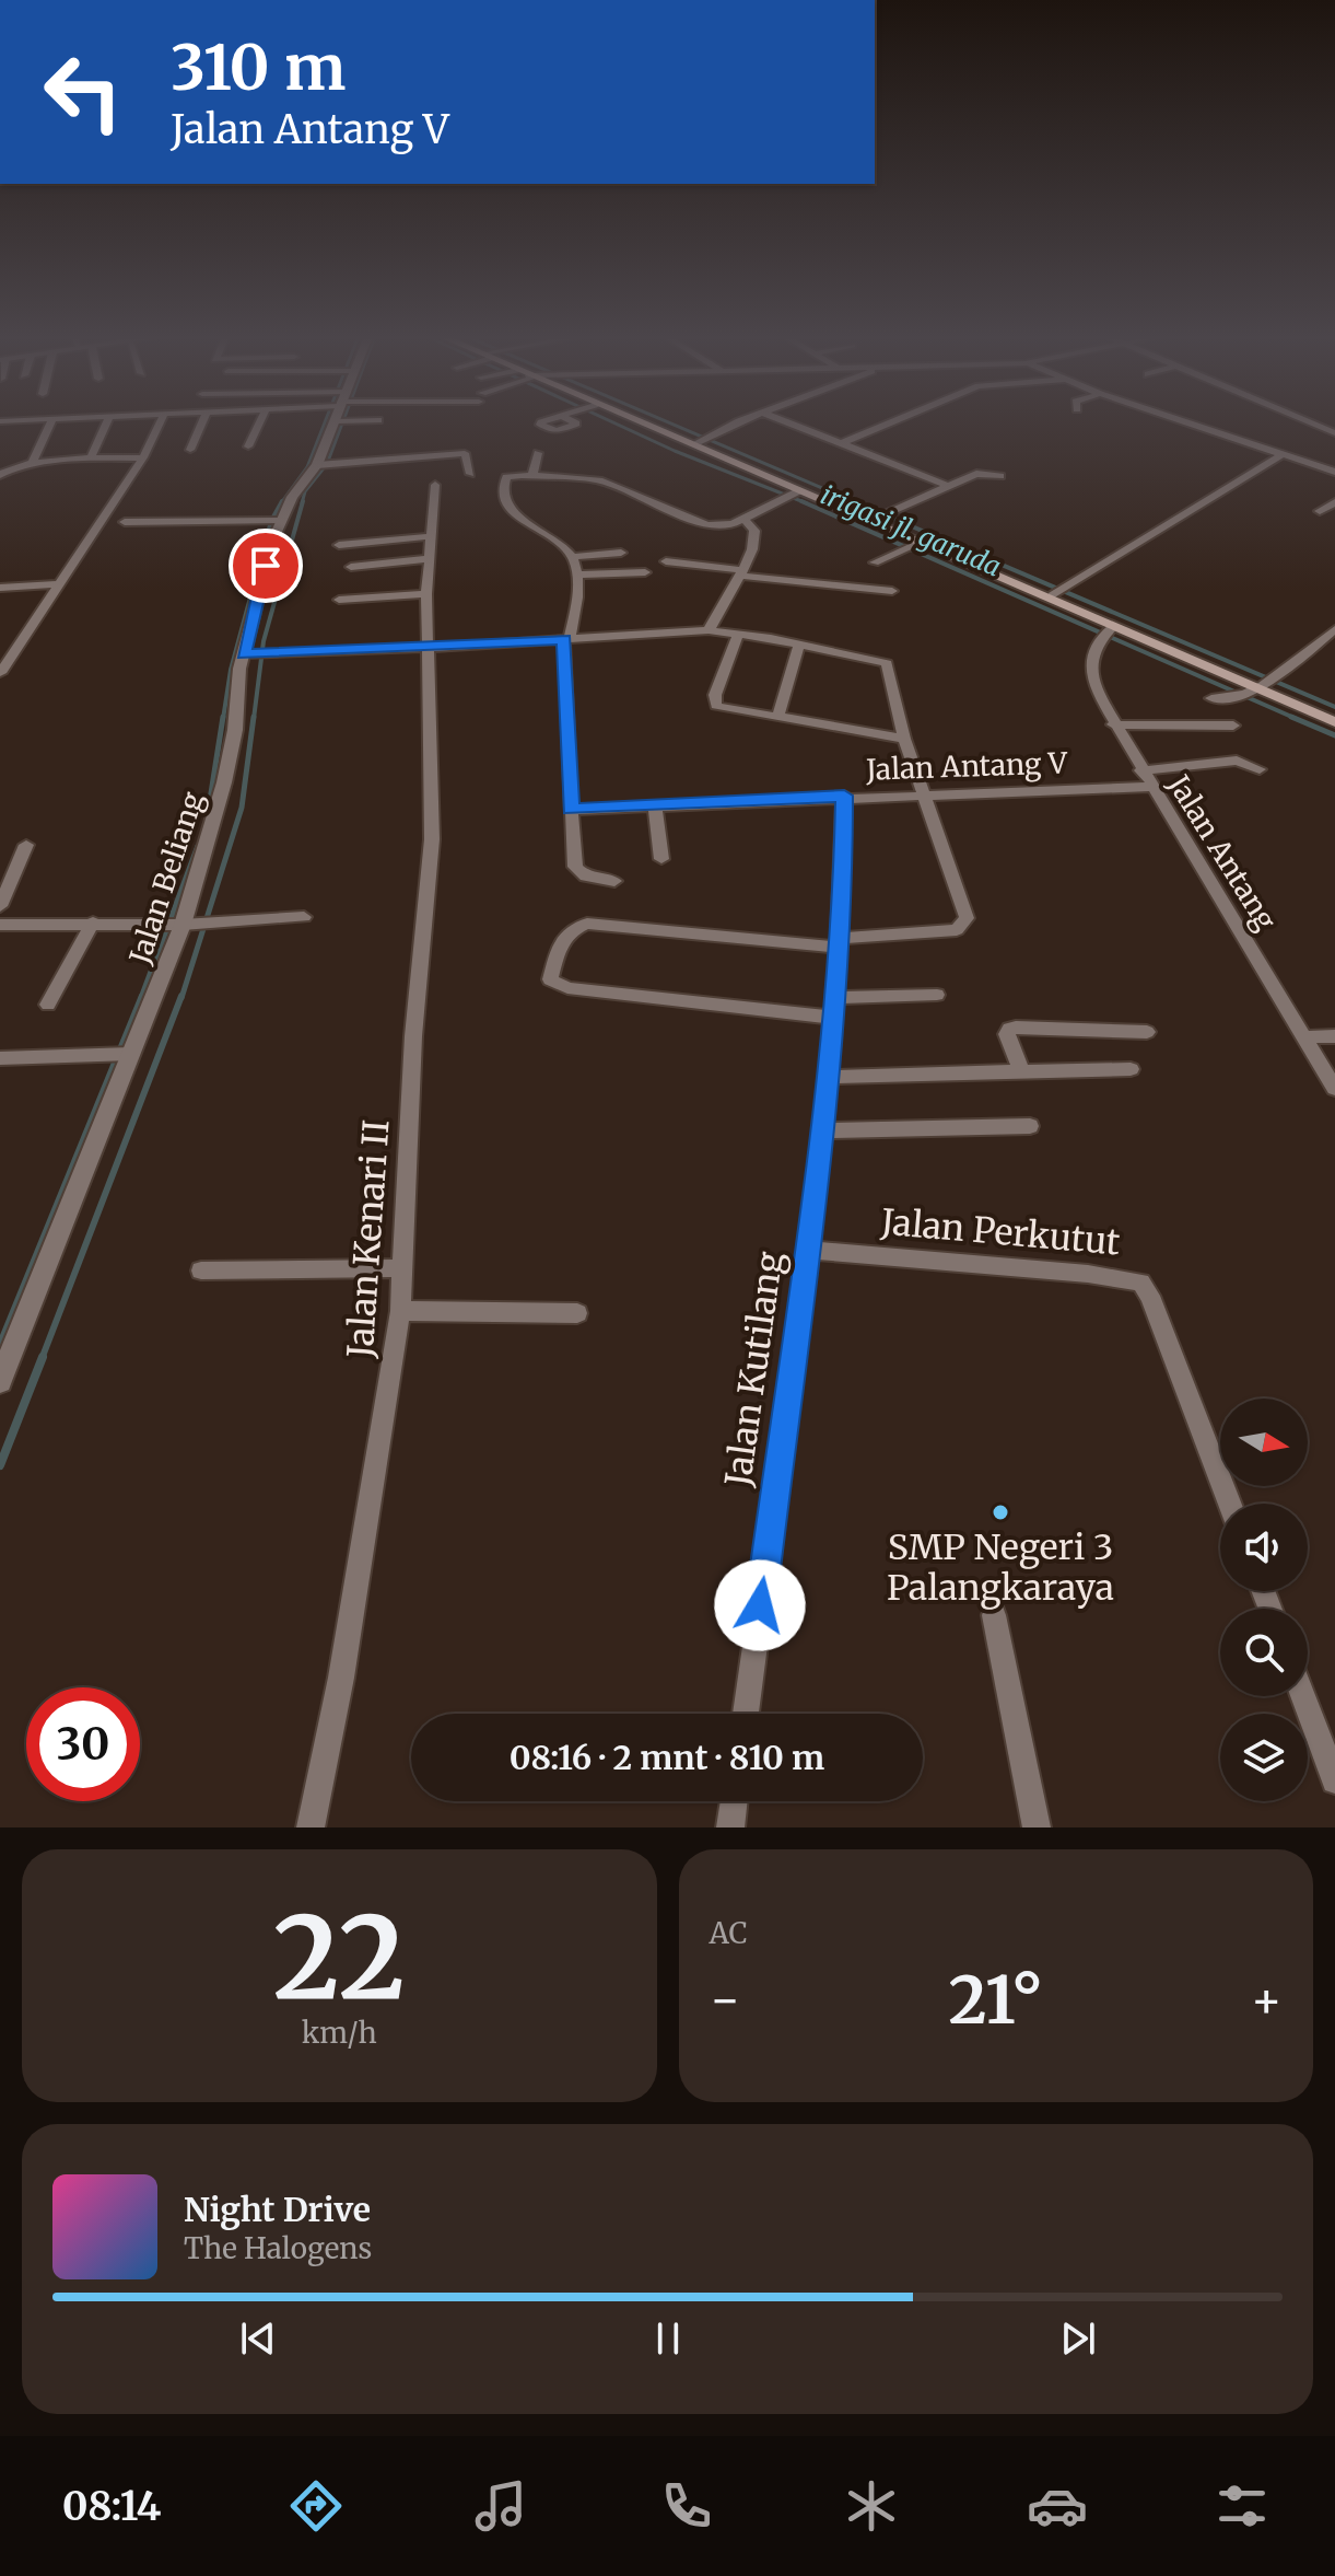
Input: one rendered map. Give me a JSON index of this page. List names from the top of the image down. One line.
{"streets":{"street":["Jalan Antang V","Jalan Antang","Jalan Beliang","Jalan Perkutut","Jalan Kenari II","Jalan Kutilang"]},"crossings":[["Jalan Antang V","Jalan Antang"],["Jalan Antang V","Jalan Kutilang"],["Jalan Perkutut","Jalan Kutilang"]],"water":["irigasi jl. garuda"],"places":["SMP Negeri 3 Palangkaraya"],"north":"right","page":{"turn":["310 m","Jalan Antang V"],"limit":"30","trip":"08:16 · 2 mnt · 810 m","tile":[["22","km/h"],"AC"],"heat":["−","21°","+"],"song":["Night Drive","The Halogens"],"tabs":"08:14"}}
